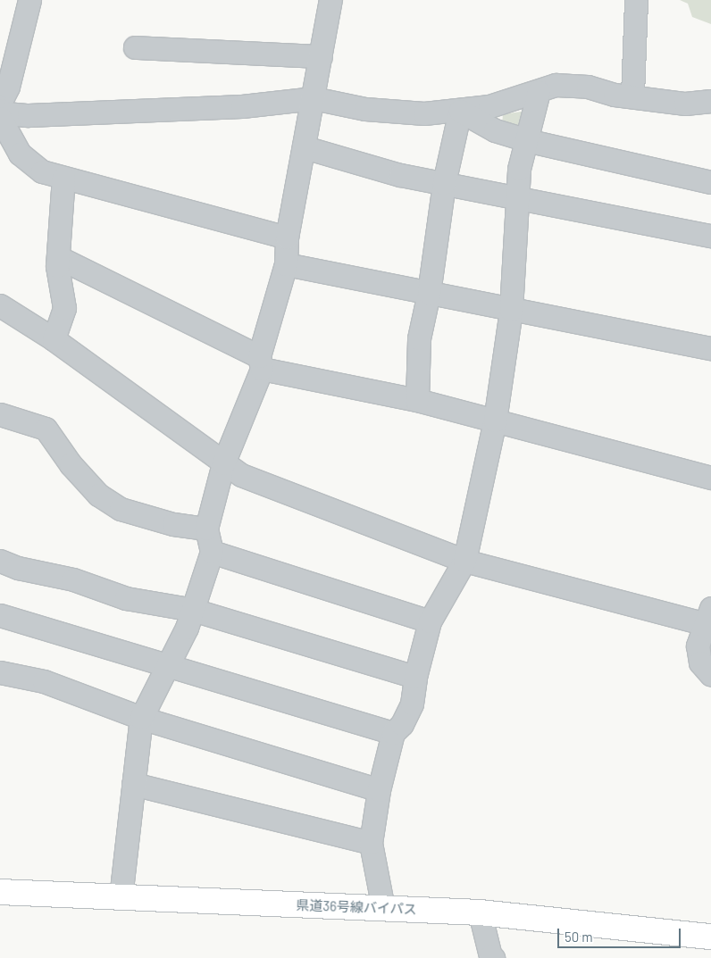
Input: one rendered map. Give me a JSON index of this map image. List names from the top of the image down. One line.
{"streets":{"main road":["県道36号線バイパス"]},"scale_bar":"50 m"}
